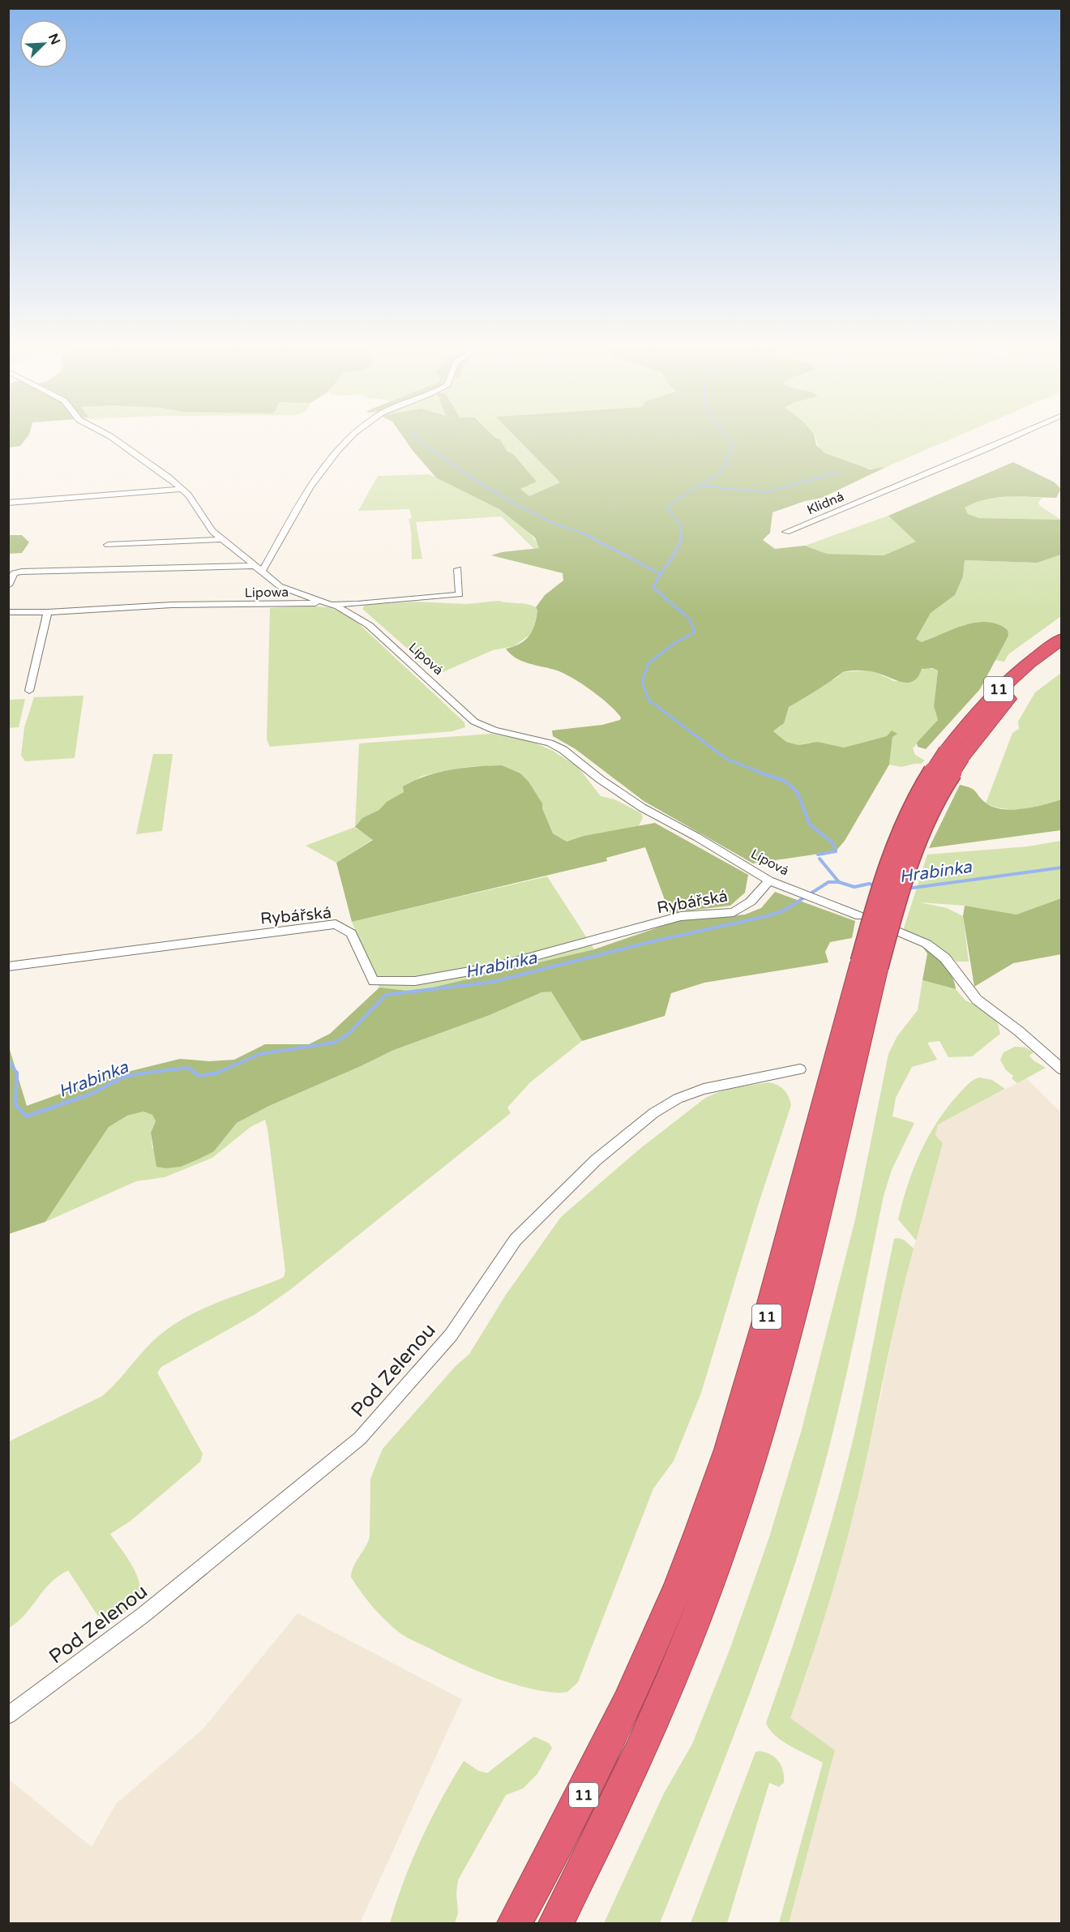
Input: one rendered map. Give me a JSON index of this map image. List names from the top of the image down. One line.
{"streets":{"highway":["11"],"street":["Klidná","Lipowa","Lípová","Rybářská","Pod Zelenou"]},"crossings":[["Lipowa","Lípová"],["Lípová","Rybářská"]],"water":["Hrabinka"],"north":"top right"}
